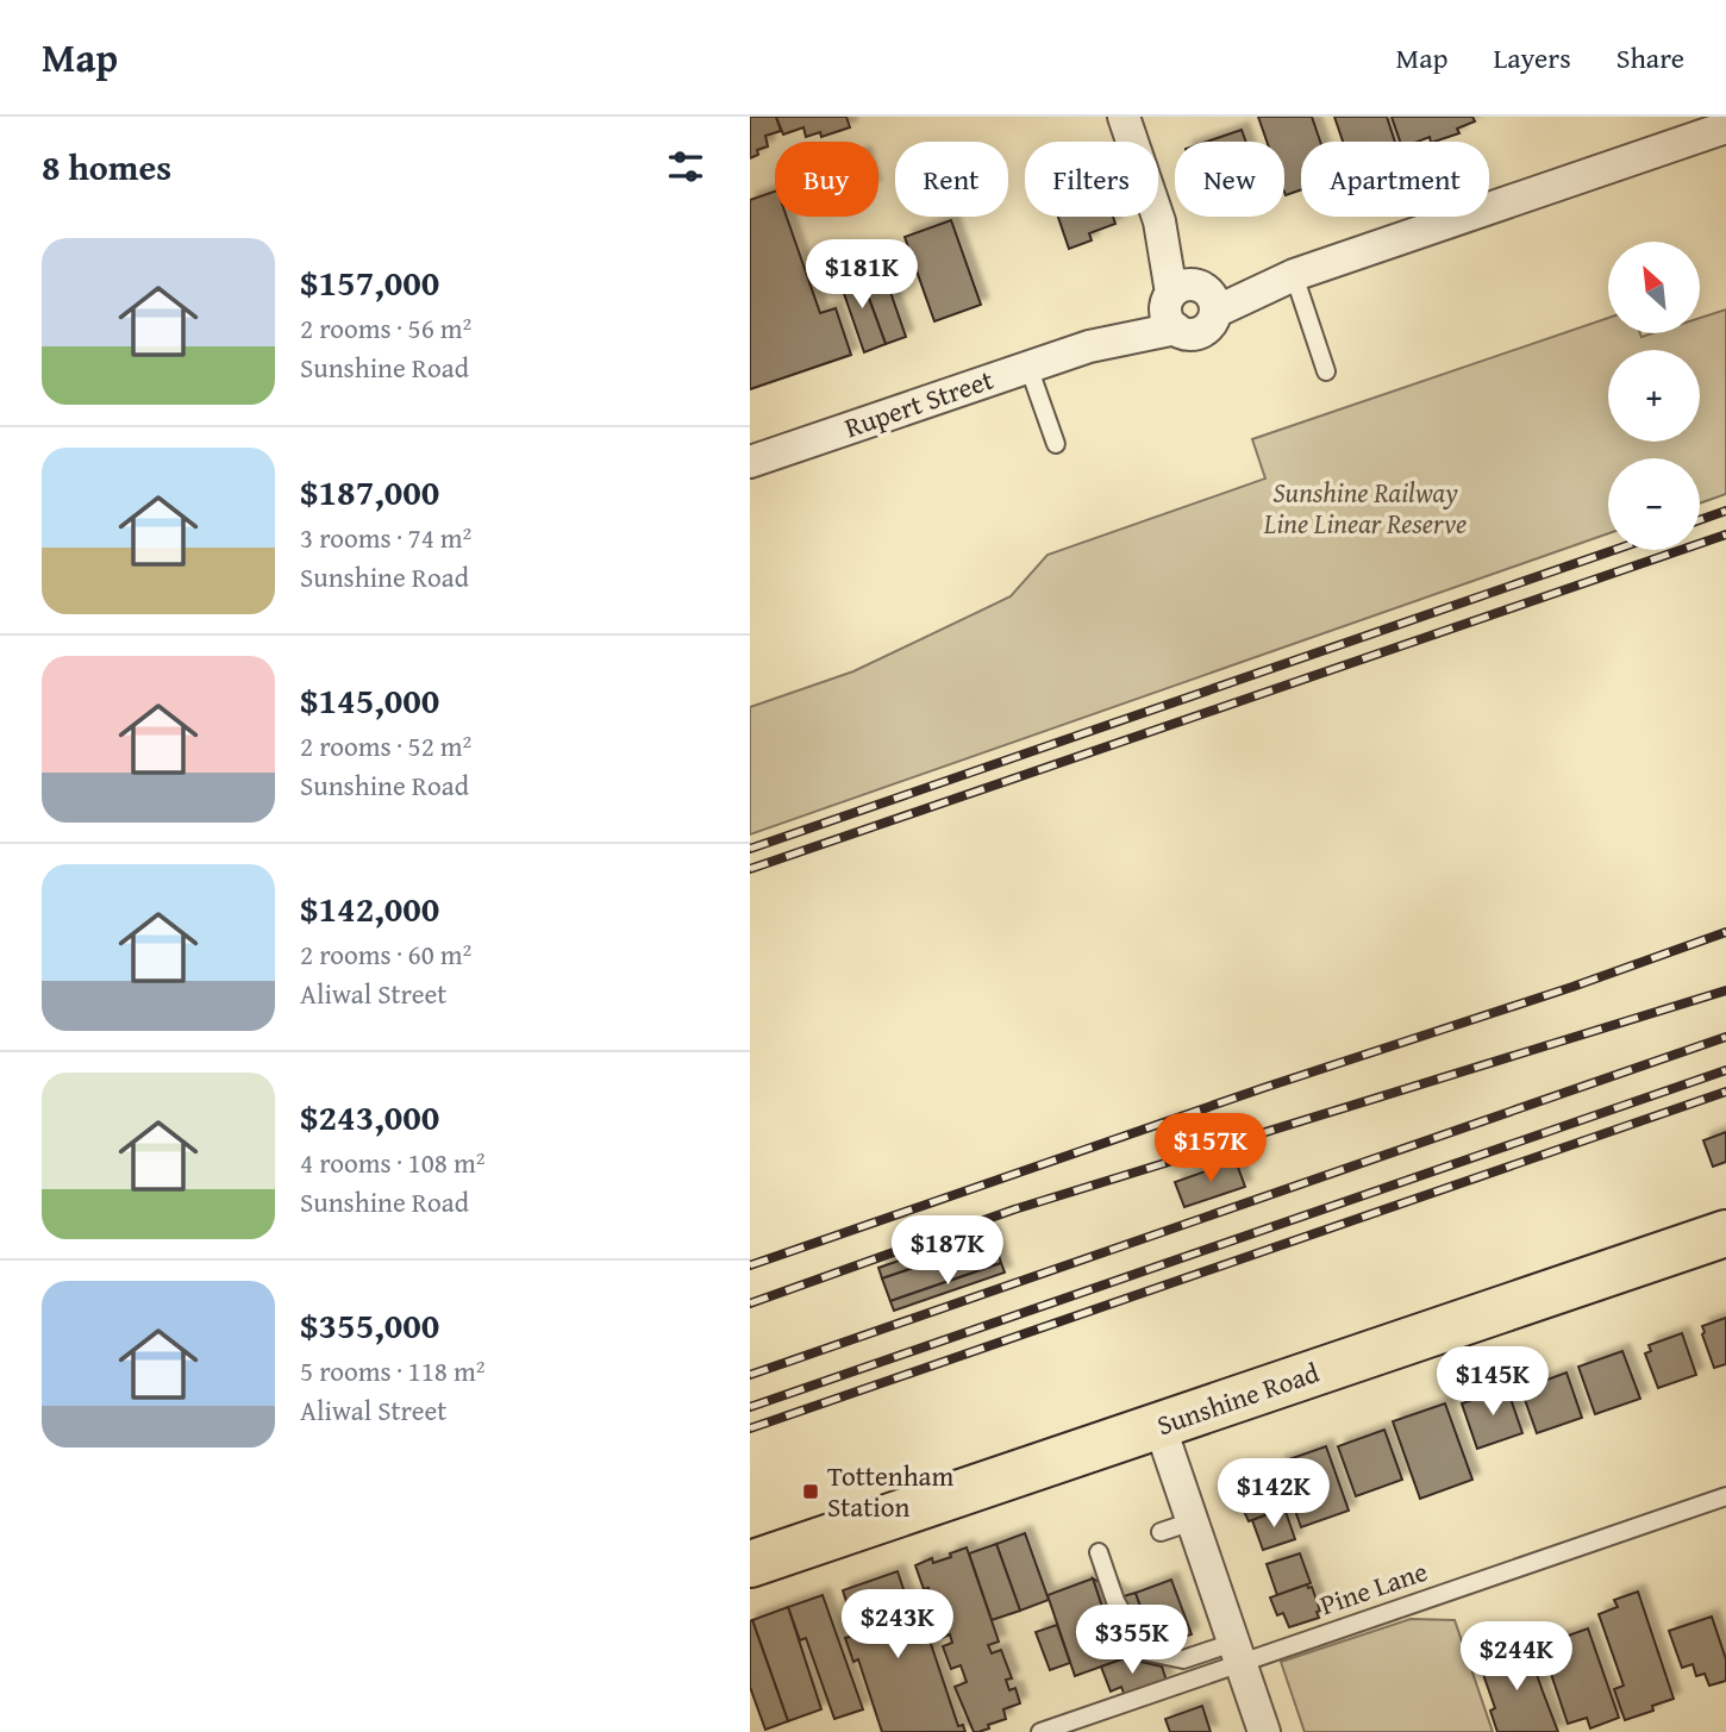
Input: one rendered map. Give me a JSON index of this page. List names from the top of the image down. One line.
{"streets":{"main road":["Sunshine Road"],"street":["Rupert Street"],"lane":["Pine Lane"]},"parks":["Sunshine Railway Line Linear Reserve"],"places":{"transit":["Tottenham Station"]},"north":"top left","page":{"header":"Map","nav":["Map","Layers","Share"],"heading":"8 homes","chip":["Buy","Rent","Filters","New","Apartment"],"list":[{"name":"$157,000","note":"2 rooms · 56 m² · Sunshine Road"},{"name":"$187,000","note":"3 rooms · 74 m² · Sunshine Road"},{"name":"$145,000","note":"2 rooms · 52 m² · Sunshine Road"},{"name":"$142,000","note":"2 rooms · 60 m² · Aliwal Street"},{"name":"$243,000","note":"4 rooms · 108 m² · Sunshine Road"},{"name":"$355,000","note":"5 rooms · 118 m² · Aliwal Street"}],"price":["$181K","$157K","$187K","$145K","$142K","$243K","$355K","$244K"],"map_buttons":["+","−"]}}
